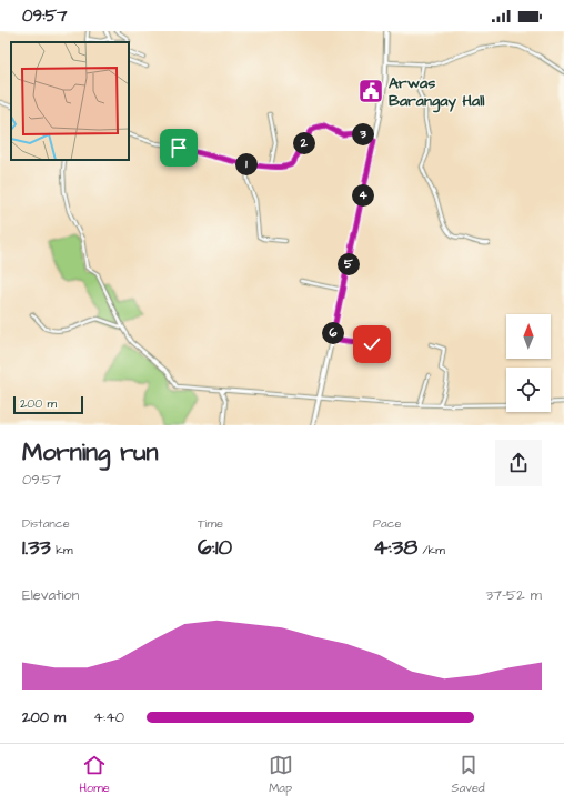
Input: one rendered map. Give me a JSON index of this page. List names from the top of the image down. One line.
{"places":{"public building":["Arwas Barangay Hall"]},"scale_bar":"200 m","north":"top","page":{"status":"09:57","pins":["3","2","1","4","5","6"],"scale":"200 m","heading":["Morning run","09:57"],"stats":[["Distance","1.33 km"],["Time","6:10"],["Pace","4:38 /km"]],"chart":["Elevation","37–52 m"],"list":[{"name":"200 m","note":"4:40"}],"tabs":["Home","Map","Saved"]}}
